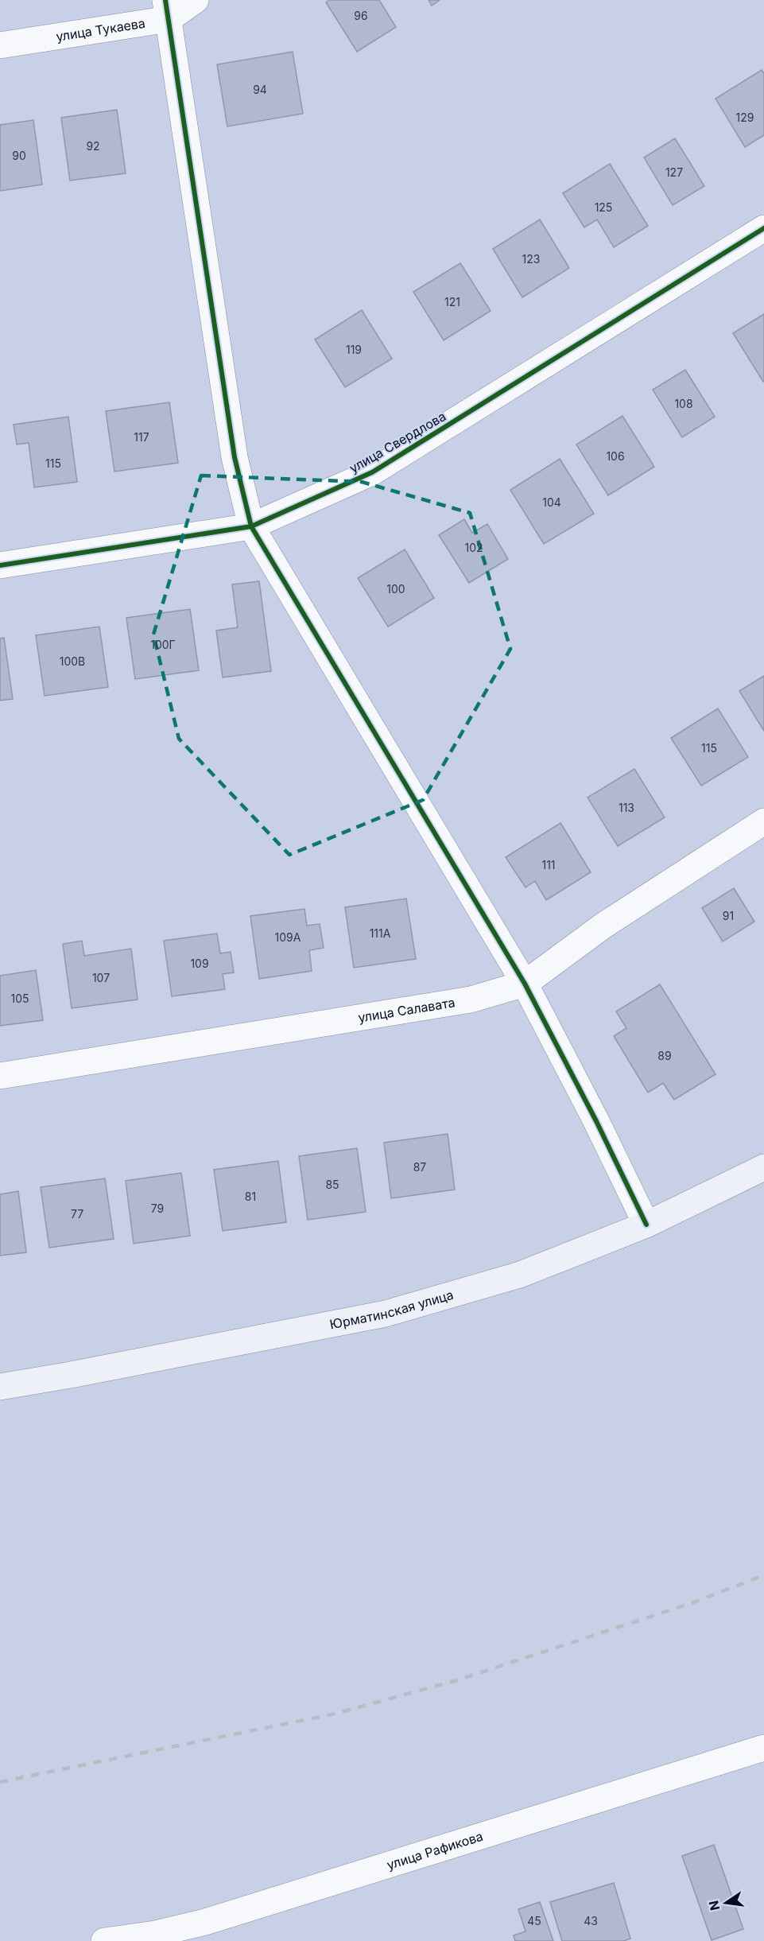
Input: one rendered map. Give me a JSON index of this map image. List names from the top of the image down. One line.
{"streets":{"main road":["Юрматинская улица"],"street":["улица Тукаева","улица Свердлова","улица Салавата","улица Рафикова"]},"house_numbers":["96","94","129","92","90","127","125","123","121","119","108","117","106","115","104","102","100","100Г","100В","115","113","111","91","111А","109А","109","107","105","89","87","85","81","79","77","45","43"],"north":"left"}
